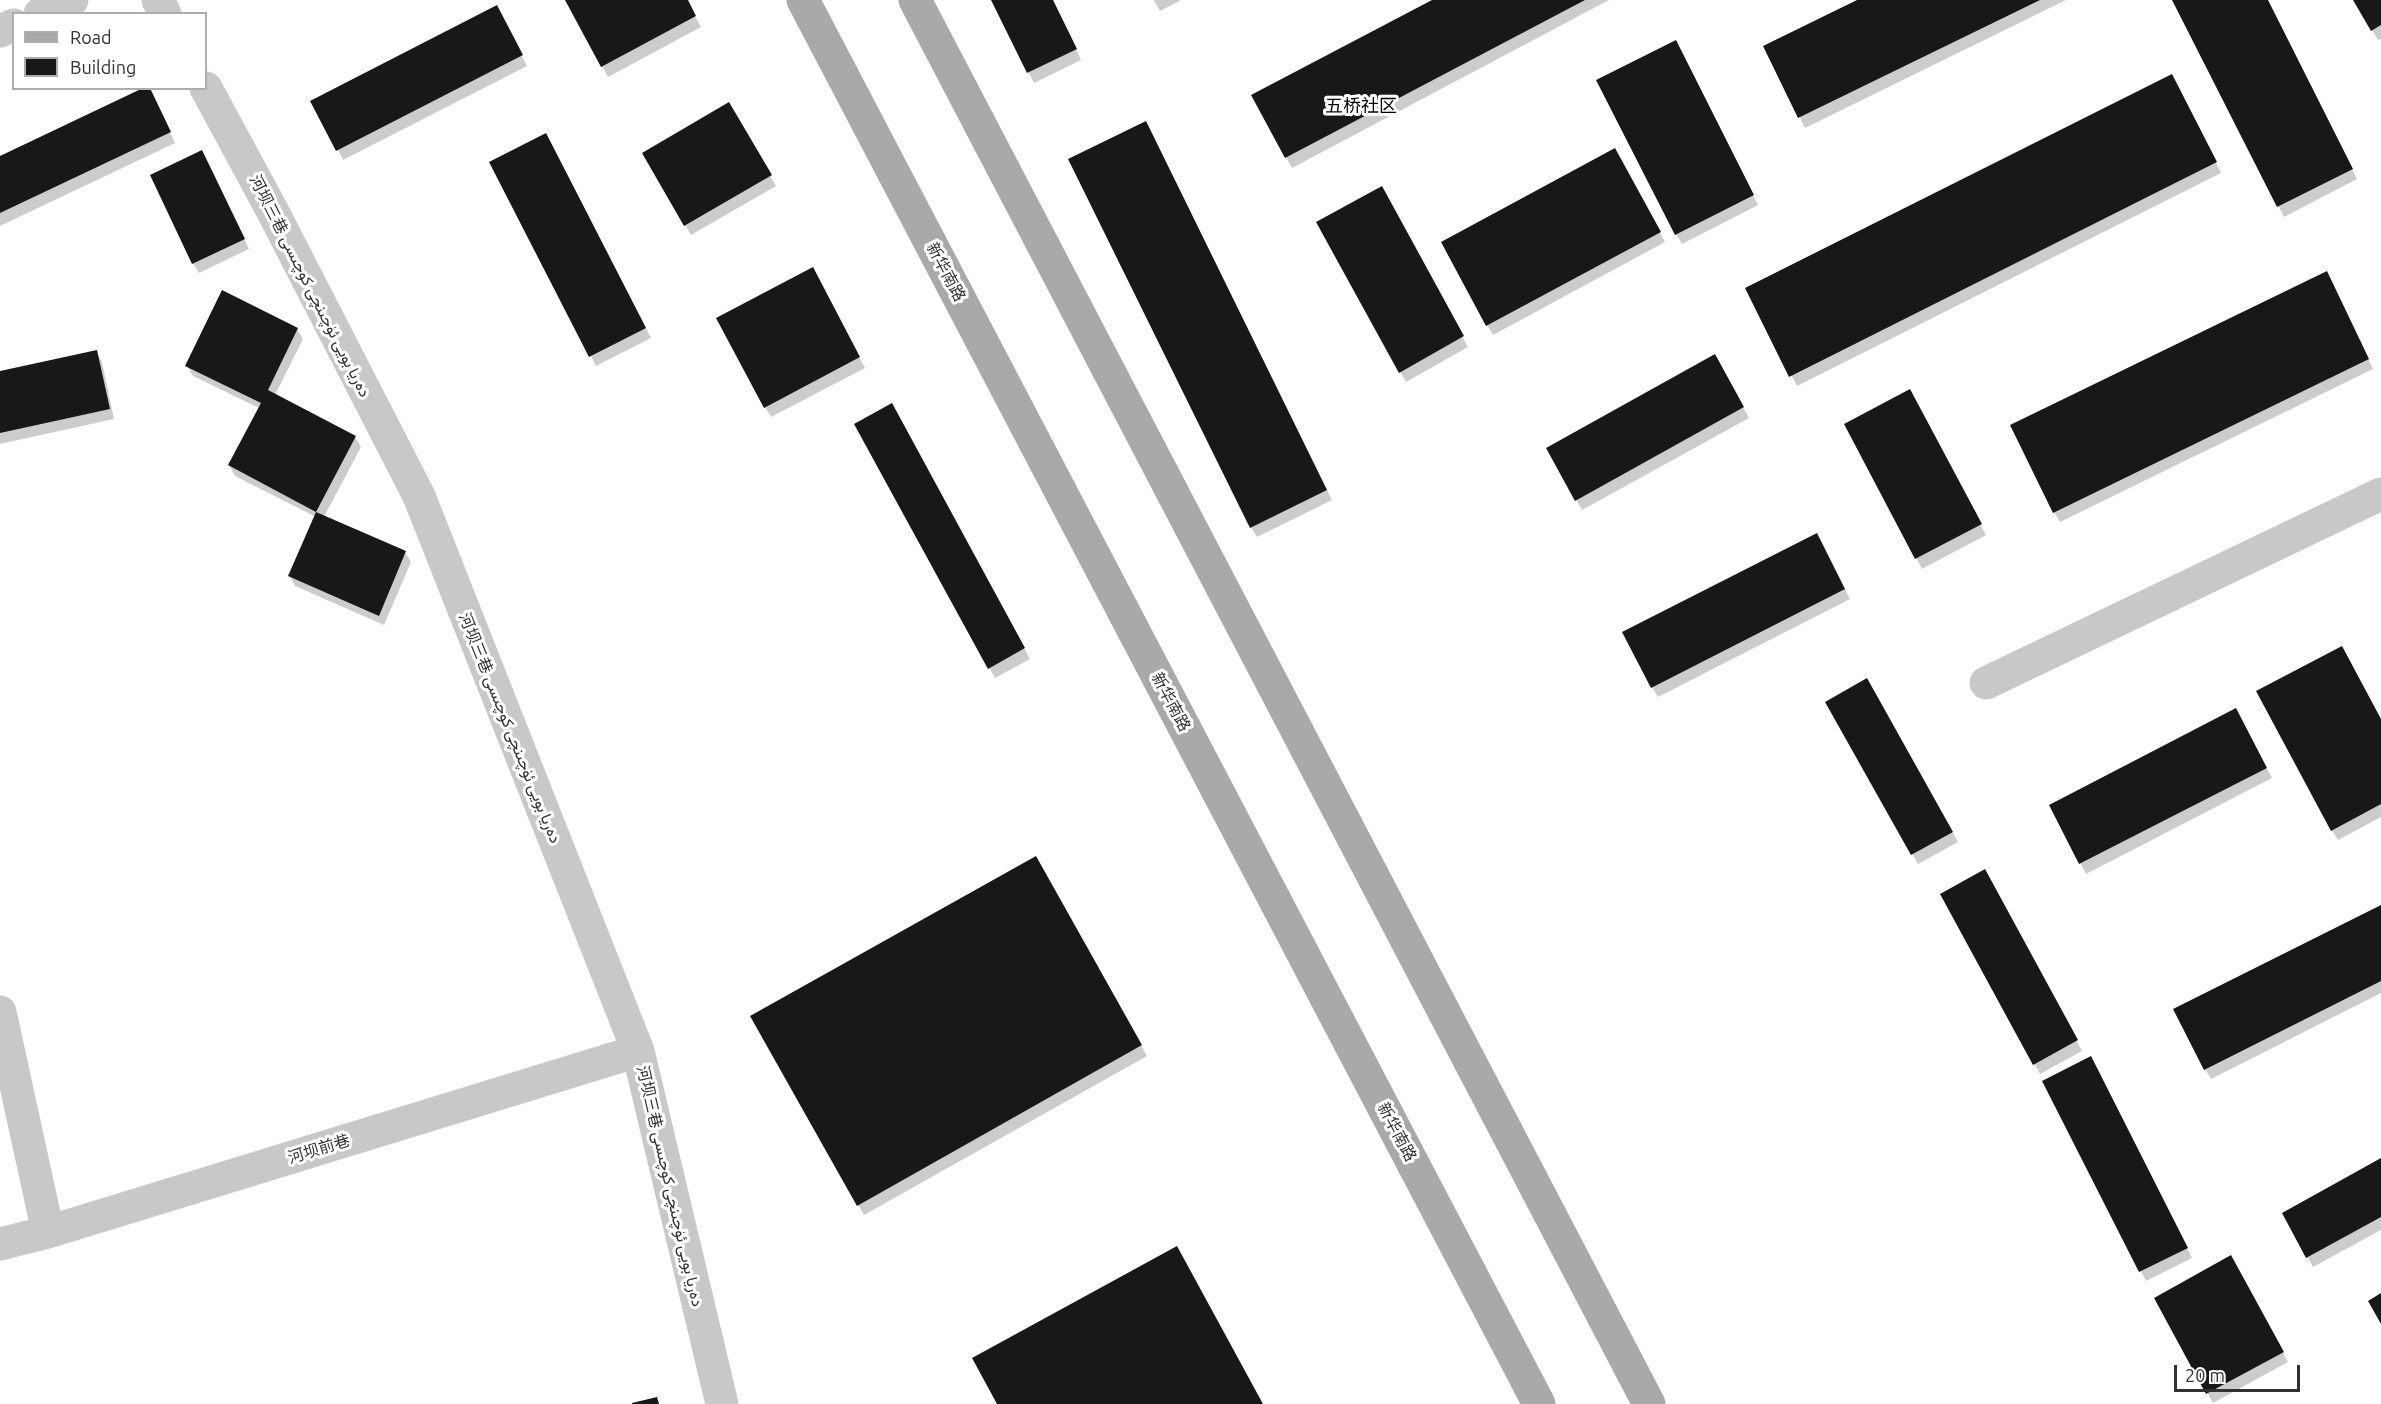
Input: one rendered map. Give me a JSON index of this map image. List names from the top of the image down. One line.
{"streets":{"main road":["新华南路"],"street":["河坝三巷 دەريا بويى ئۈچىنچى كوچىسى","河坝前巷"]},"crossings":[["河坝三巷 دەريا بويى ئۈچىنچى كوچىسى","河坝前巷"]],"districts":["五桥社区"],"legend":["Road","Building"],"scale_bar":"20 m"}
